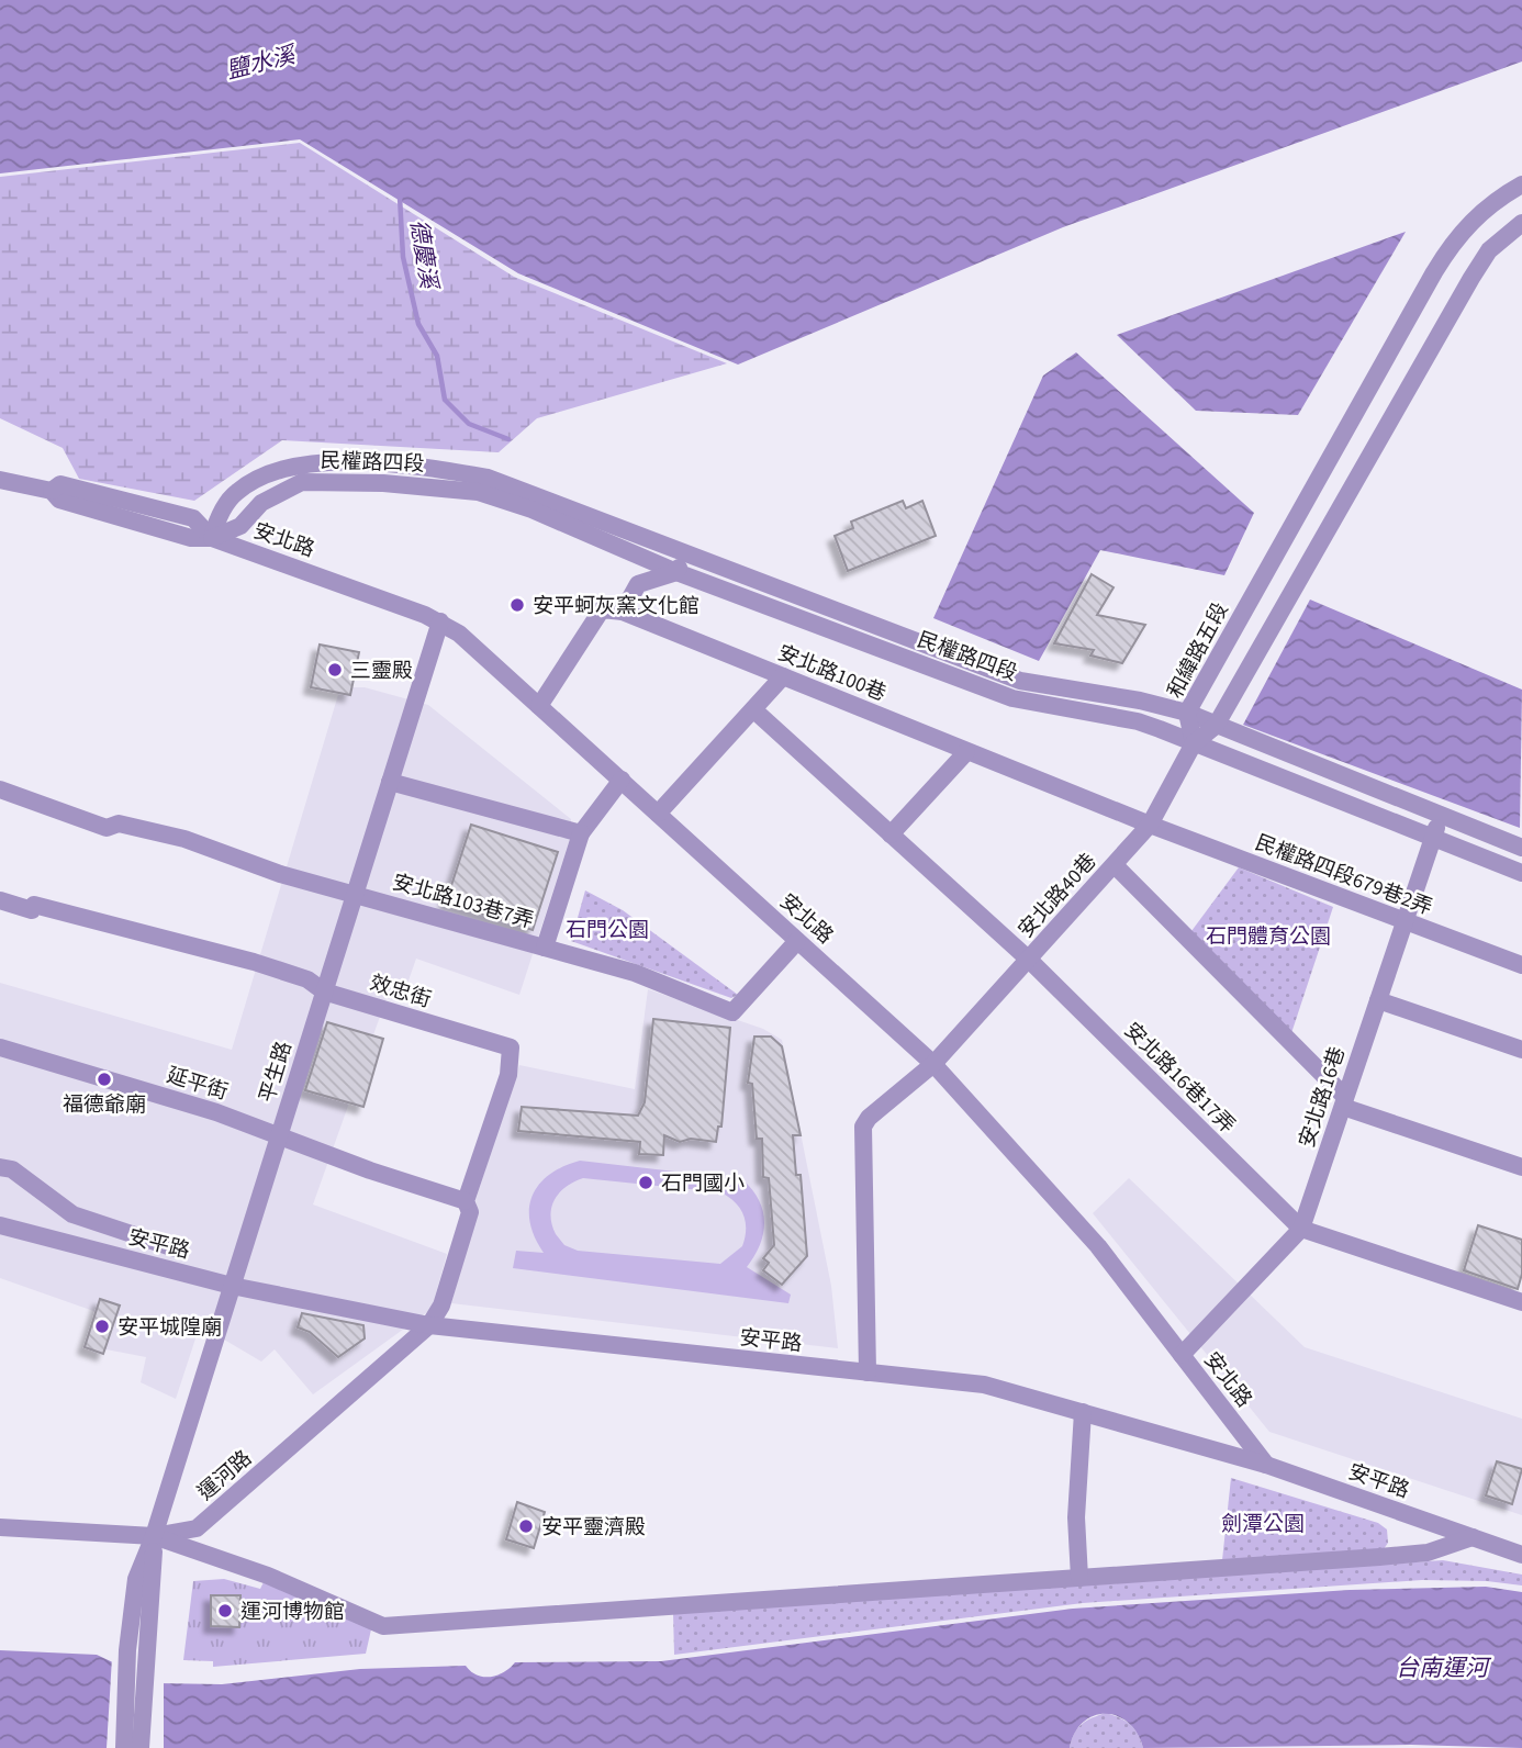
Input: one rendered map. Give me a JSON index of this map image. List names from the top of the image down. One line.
{"streets":{"street":["民權路四段","安北路","和緯路五段","安北路100巷","民權路四段679巷2弄","安北路40巷","安北路103巷7弄","效忠街","平生路","安北路16巷17弄","延平街","安北路16巷","安平路","運河路"]},"crossings":[["民權路四段","安北路"],["民權路四段","和緯路五段"],["民權路四段","安北路40巷"],["民權路四段","安北路16巷"],["安北路","安北路40巷"],["安北路","安北路103巷7弄"],["安北路","平生路"],["安北路","安北路16巷"],["安北路","安平路"],["和緯路五段","安北路40巷"],["安北路100巷","民權路四段679巷2弄"],["安北路100巷","安北路40巷"],["民權路四段679巷2弄","安北路40巷"],["民權路四段679巷2弄","安北路16巷"],["安北路40巷","安北路16巷17弄"],["安北路40巷","安平路"],["安北路103巷7弄","平生路"],["效忠街","平生路"],["效忠街","延平街"],["效忠街","安平路"],["效忠街","運河路"],["平生路","延平街"],["平生路","安平路"],["平生路","運河路"],["安北路16巷17弄","安北路16巷"],["安平路","運河路"]],"water":["鹽水溪","德慶溪","台南運河"],"parks":["石門公園","石門體育公園","劍潭公園"],"places":["安平蚵灰窯文化館","三靈殿","福德爺廟","石門國小","安平城隍廟","安平靈濟殿","運河博物館"]}
